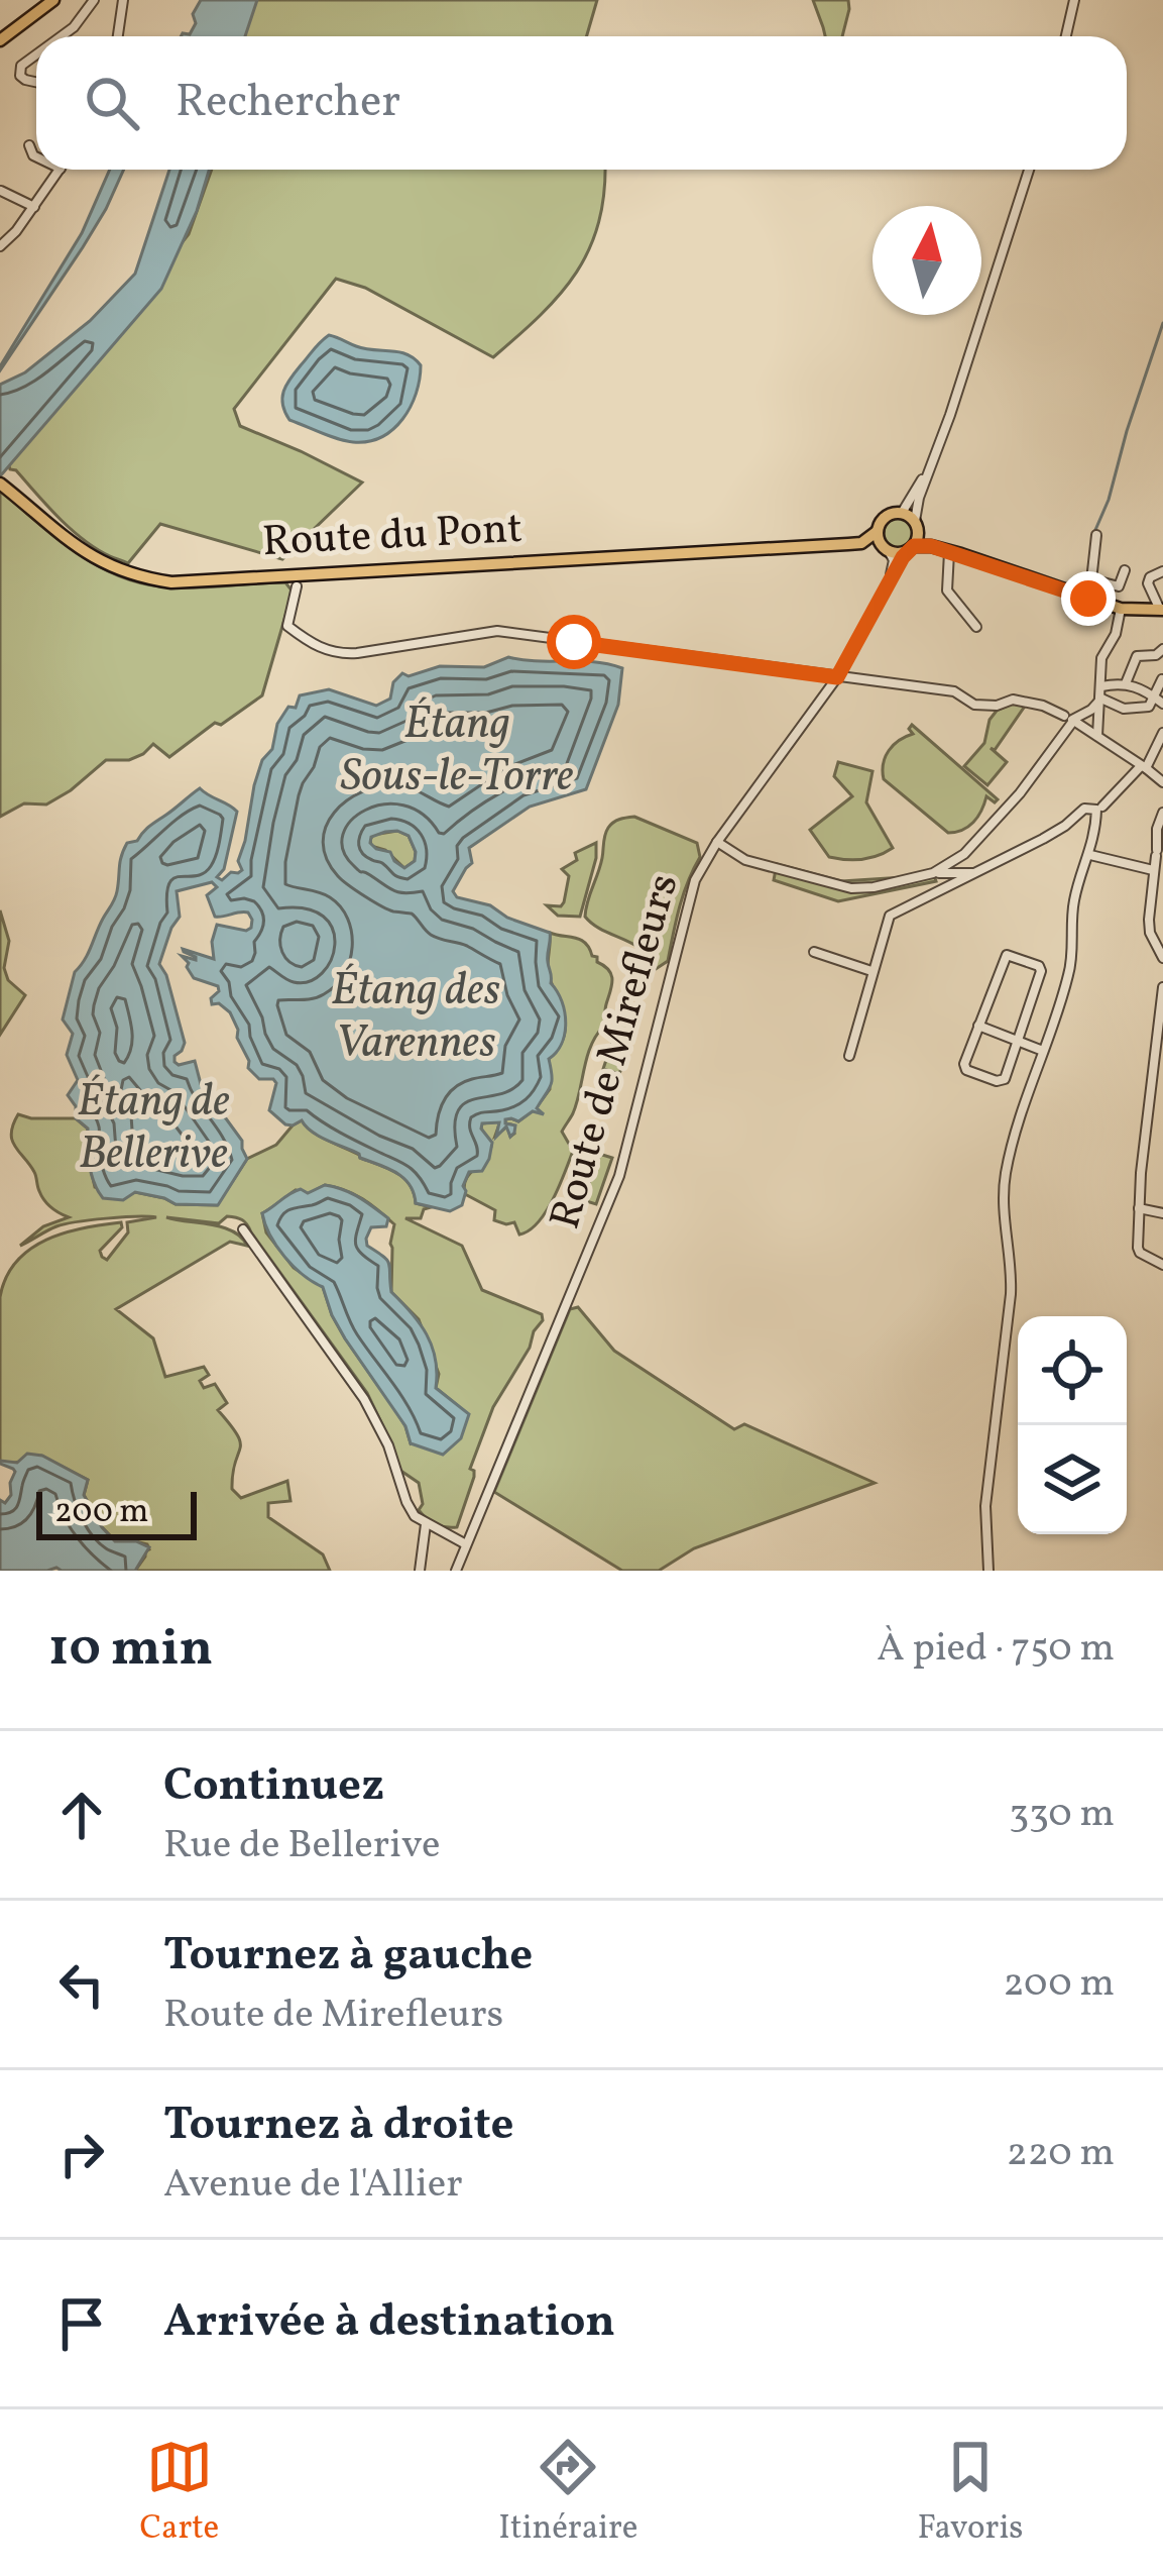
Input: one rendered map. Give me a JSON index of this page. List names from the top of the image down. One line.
{"streets":{"main road":["Route du Pont"],"street":["Route de Mirefleurs"]},"crossings":[["Route du Pont","Route de Mirefleurs"]],"water":["Étang Sous-le-Torre","Étang des Varennes","Étang de Bellerive"],"scale_bar":"200 m","north":"top","page":{"search":"Rechercher","scale":"200 m","heading":["10 min","À pied · 750 m"],"list":[["Continuez","Rue de Bellerive","330 m"],["Tournez à gauche","Route de Mirefleurs","200 m"],["Tournez à droite","Avenue de l'Allier","220 m"],"Arrivée à destination"],"nav":["Carte","Itinéraire","Favoris"]}}
